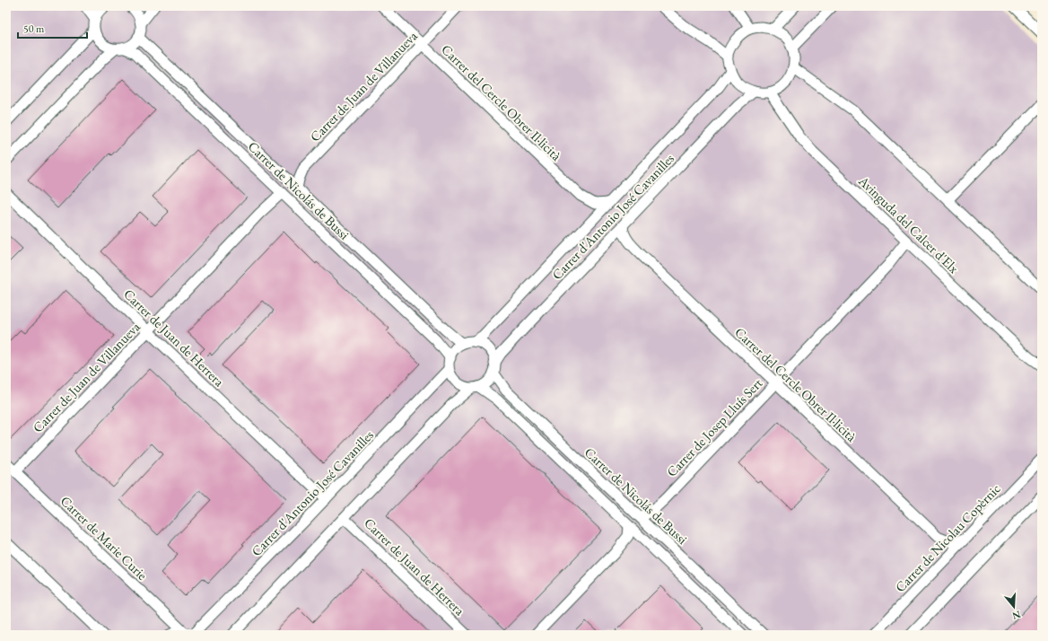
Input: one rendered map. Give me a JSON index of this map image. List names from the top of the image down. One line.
{"streets":{"street":["Carrer de Juan de Villanueva","Carrer del Cercle Obrer Il·licità","Carrer de Nicolás de Bussi","Carrer d'Antonio José Cavanilles","Avinguda del Calcer d'Elx","Carrer de Juan de Herrera","Carrer de Josep Lluís Sert","Carrer de Marie Curie","Carrer de Nicolau Copèrnic"]},"crossings":[["Carrer de Juan de Villanueva","Carrer del Cercle Obrer Il·licità"],["Carrer de Juan de Villanueva","Carrer de Nicolás de Bussi"],["Carrer de Juan de Villanueva","Carrer de Juan de Herrera"],["Carrer de Juan de Villanueva","Carrer de Marie Curie"],["Carrer del Cercle Obrer Il·licità","Carrer d'Antonio José Cavanilles"],["Carrer del Cercle Obrer Il·licità","Carrer de Josep Lluís Sert"],["Carrer del Cercle Obrer Il·licità","Carrer de Nicolau Copèrnic"],["Carrer de Nicolás de Bussi","Carrer d'Antonio José Cavanilles"],["Carrer de Nicolás de Bussi","Carrer de Josep Lluís Sert"],["Carrer d'Antonio José Cavanilles","Avinguda del Calcer d'Elx"],["Carrer d'Antonio José Cavanilles","Carrer de Juan de Herrera"],["Carrer d'Antonio José Cavanilles","Carrer de Marie Curie"],["Avinguda del Calcer d'Elx","Carrer de Josep Lluís Sert"]],"scale_bar":"50 m","north":"bottom"}
